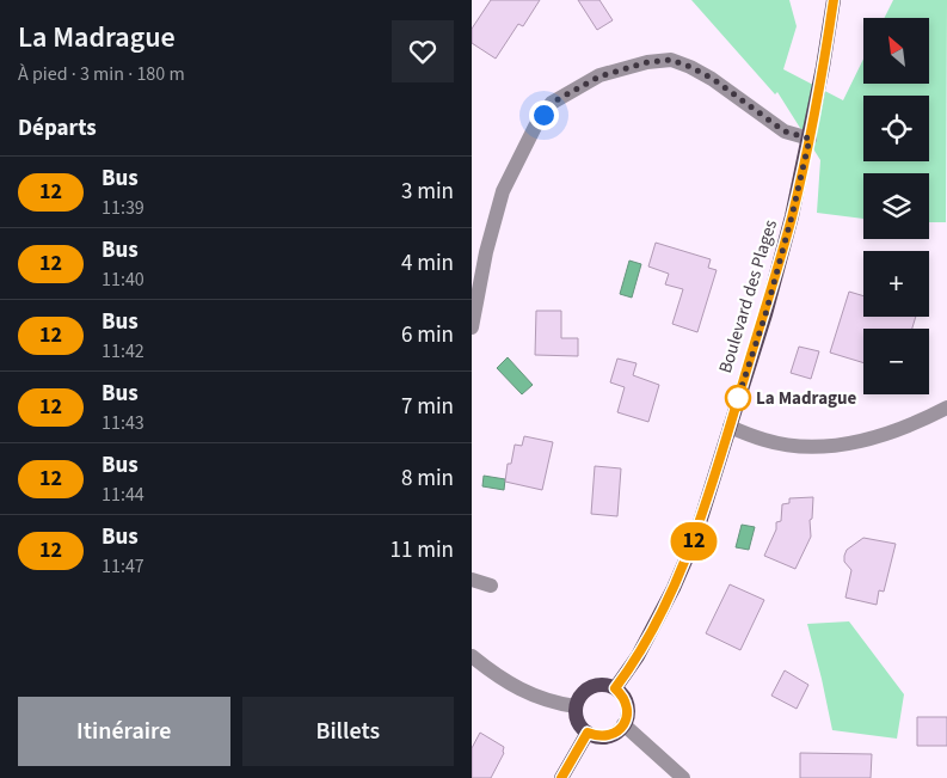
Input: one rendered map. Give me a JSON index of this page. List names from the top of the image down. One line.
{"streets":{"main road":["Boulevard des Plages"]},"places":["La Madrague"],"lines":["bus line 12"],"north":"top left","page":{"heading":[["La Madrague","À pied · 3 min · 180 m"],"Départs"],"on_map":"12","map_buttons":["+","−"],"list":[{"mark":"12","name":"Bus","note":"11:39","value":"3 min"},{"mark":"12","name":"Bus","note":"11:40","value":"4 min"},{"mark":"12","name":"Bus","note":"11:42","value":"6 min"},{"mark":"12","name":"Bus","note":"11:43","value":"7 min"},{"mark":"12","name":"Bus","note":"11:44","value":"8 min"},{"mark":"12","name":"Bus","note":"11:47","value":"11 min"}],"buttons":["Itinéraire","Billets"]}}
